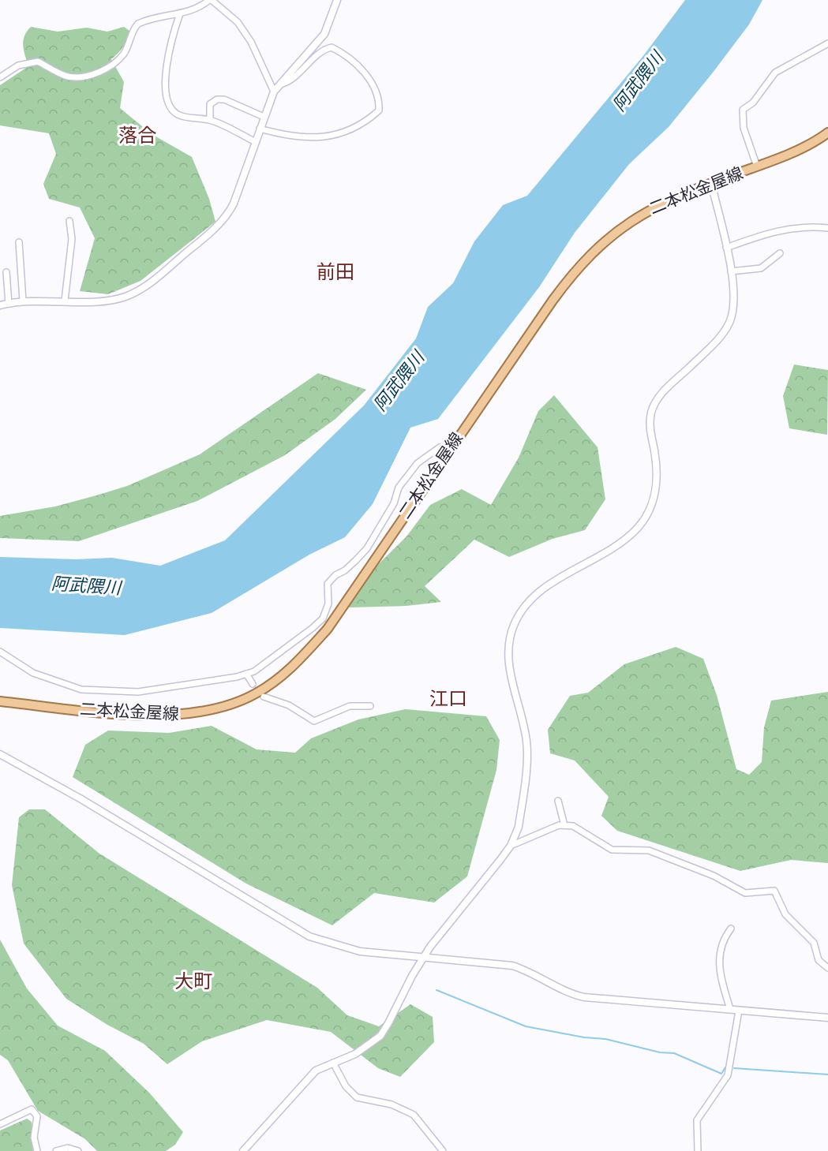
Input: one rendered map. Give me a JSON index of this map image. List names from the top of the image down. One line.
{"streets":{"main road":["二本松金屋線"]},"districts":["落合","前田","江口","大町"],"water":["阿武隈川"]}
